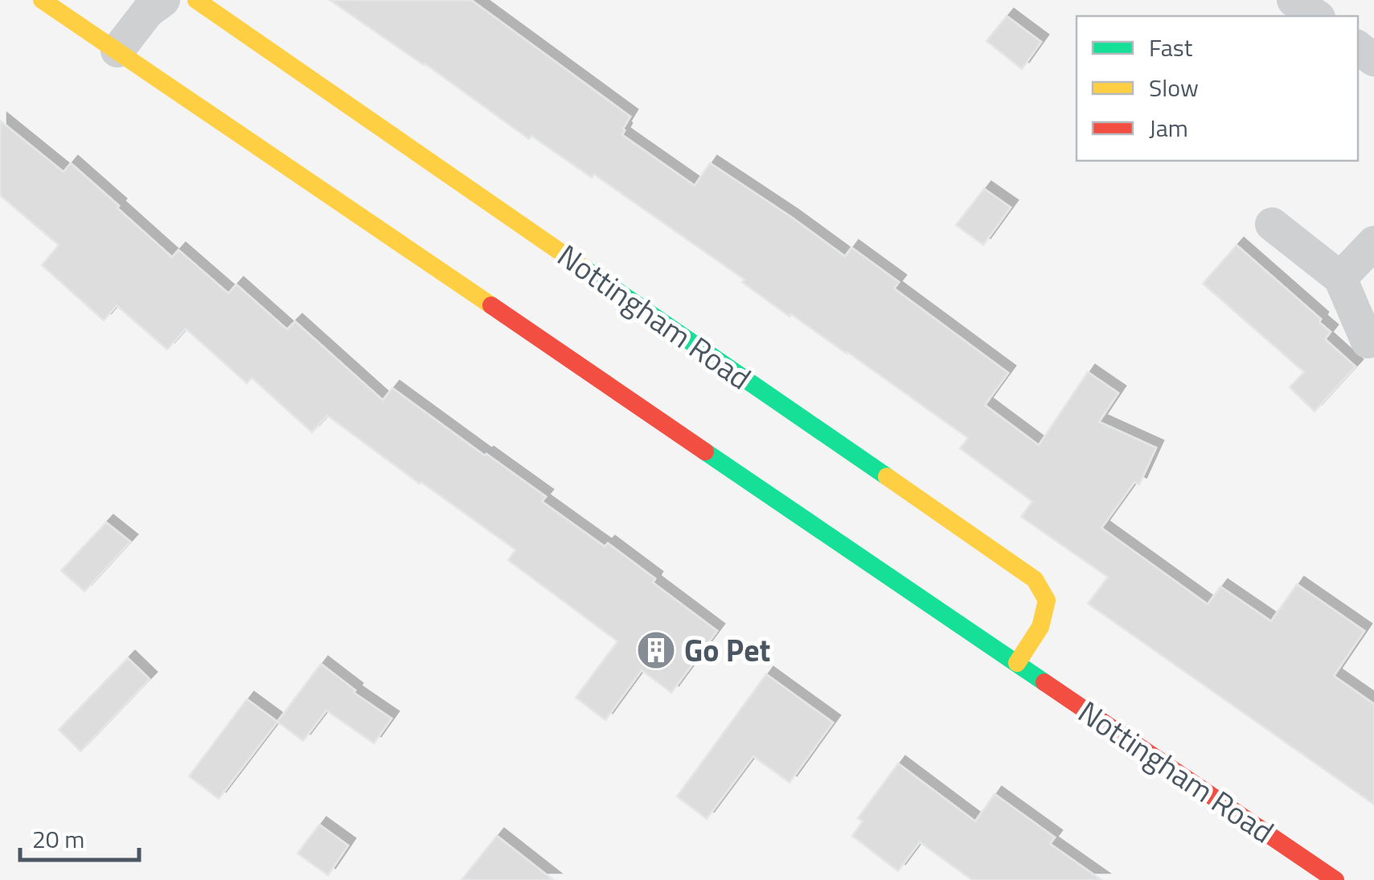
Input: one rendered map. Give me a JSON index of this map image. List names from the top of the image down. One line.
{"streets":{"street":["Nottingham Road"]},"places":{"building":["Go Pet"]},"legend":["Fast","Slow","Jam"],"scale_bar":"20 m"}
